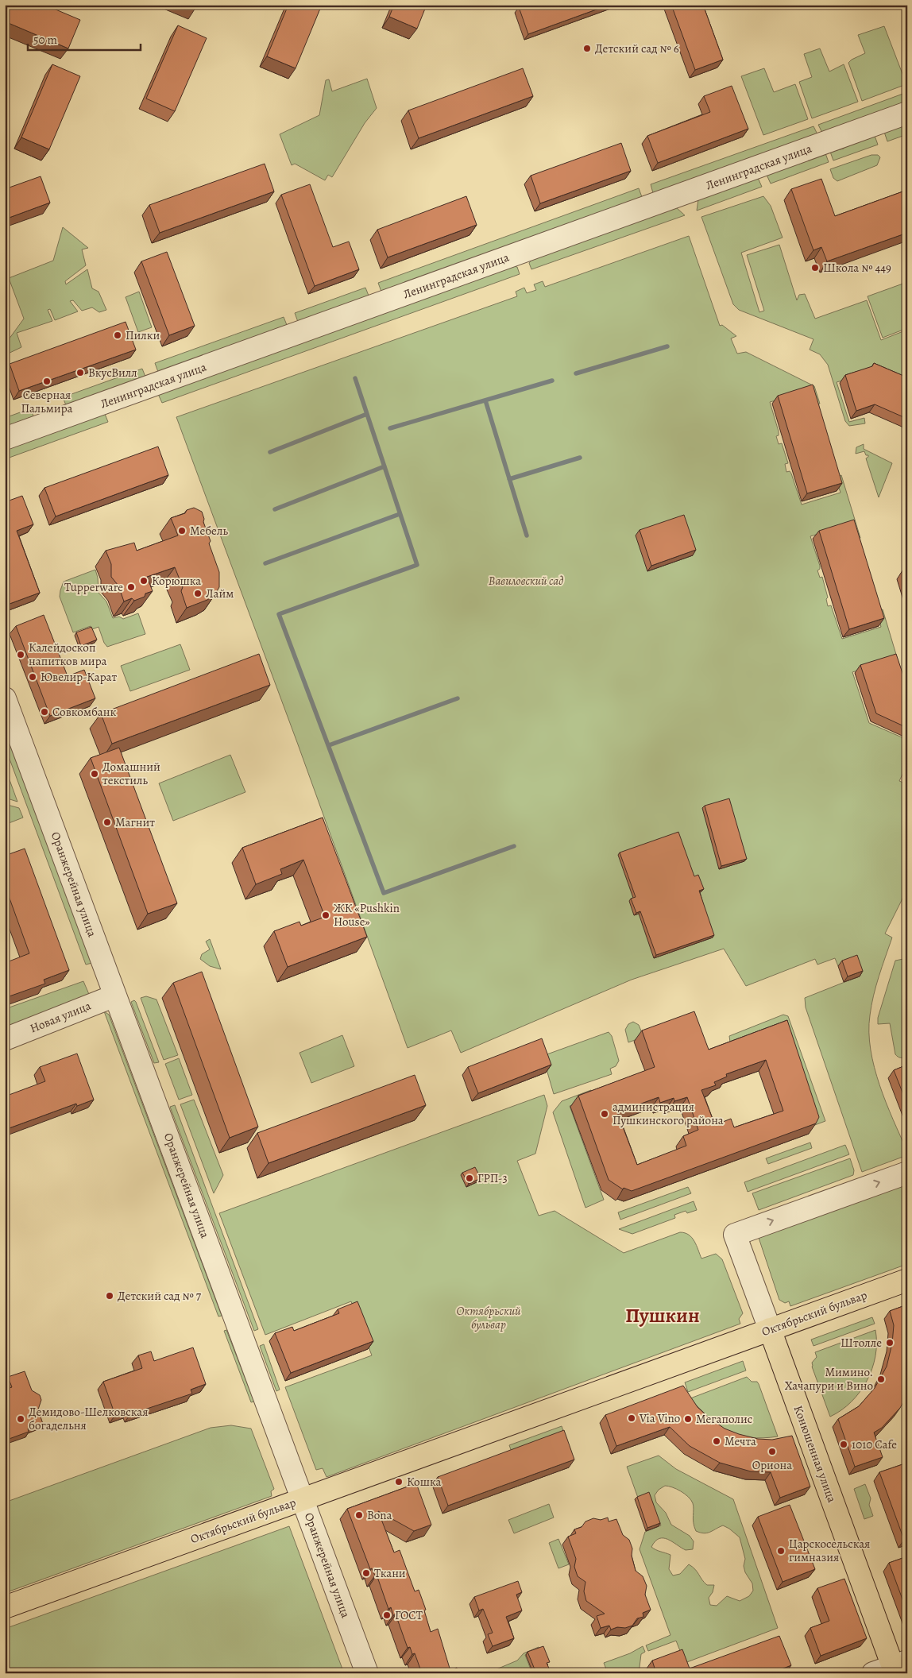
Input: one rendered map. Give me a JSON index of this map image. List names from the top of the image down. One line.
{"streets":{"main road":["Октябрьский бульвар","Конюшенная улица"],"street":["Ленинградская улица","Оранжерейная улица","Новая улица"]},"crossings":[["Оранжерейная улица","Новая улица"],["Оранжерейная улица","Октябрьский бульвар"],["Октябрьский бульвар","Конюшенная улица"]],"districts":["Пушкин"],"parks":["Вавиловский сад","Октябрьский бульвар"],"places":["Детский сад № 6","Школа № 449","Пилки","ВкусВилл","Северная Пальмира","Мебель","Корюшка","Tupperware","Лайм","Калейдоскоп напитков мира","Ювелир-Карат","Совкомбанк","Домашний текстиль","Магнит","ЖК «Pushkin House»","администрация Пушкинского района","ГРП-3","Детский сад № 7","Штолле","Мимино. Хачапури и Вино","Via Vino","Демидово-Шелковская богадельня","Мегаполис","Мечта","1010 Cafe","Ориона","Кошка","Bona","Царскосельская гимназия","Ткани","ГОСТ"],"scale_bar":"50 m"}
